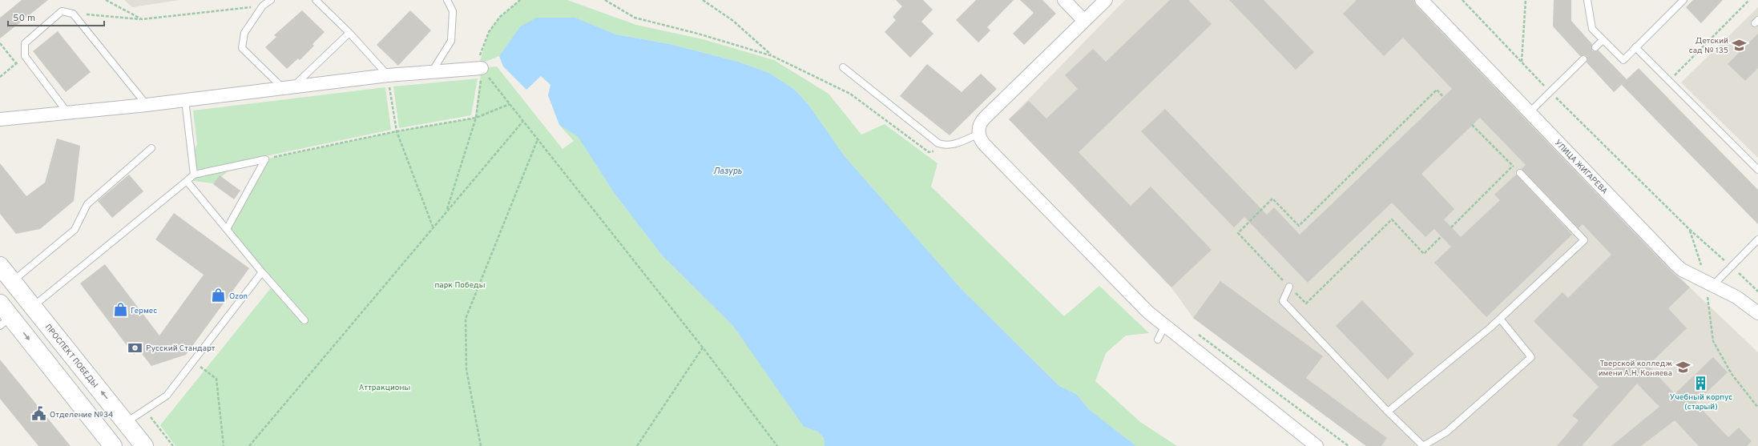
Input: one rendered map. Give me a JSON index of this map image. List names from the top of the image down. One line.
{"streets":{"main road":["ПРОСПЕКТ ПОБЕДЫ"],"street":["УЛИЦА ЖИГАРЕВА"]},"water":["Лазурь"],"parks":["парк Победы","Аттракционы"],"places":{"school or university":["Детский сад № 135","Тверской колледж имени А.Н. Коняева"],"shop":["Ozon","Гермес"],"bank":["Русский Стандарт"],"building":["Учебный корпус (старый)"],"public building":["Отделение №34"]},"scale_bar":"50 m"}
